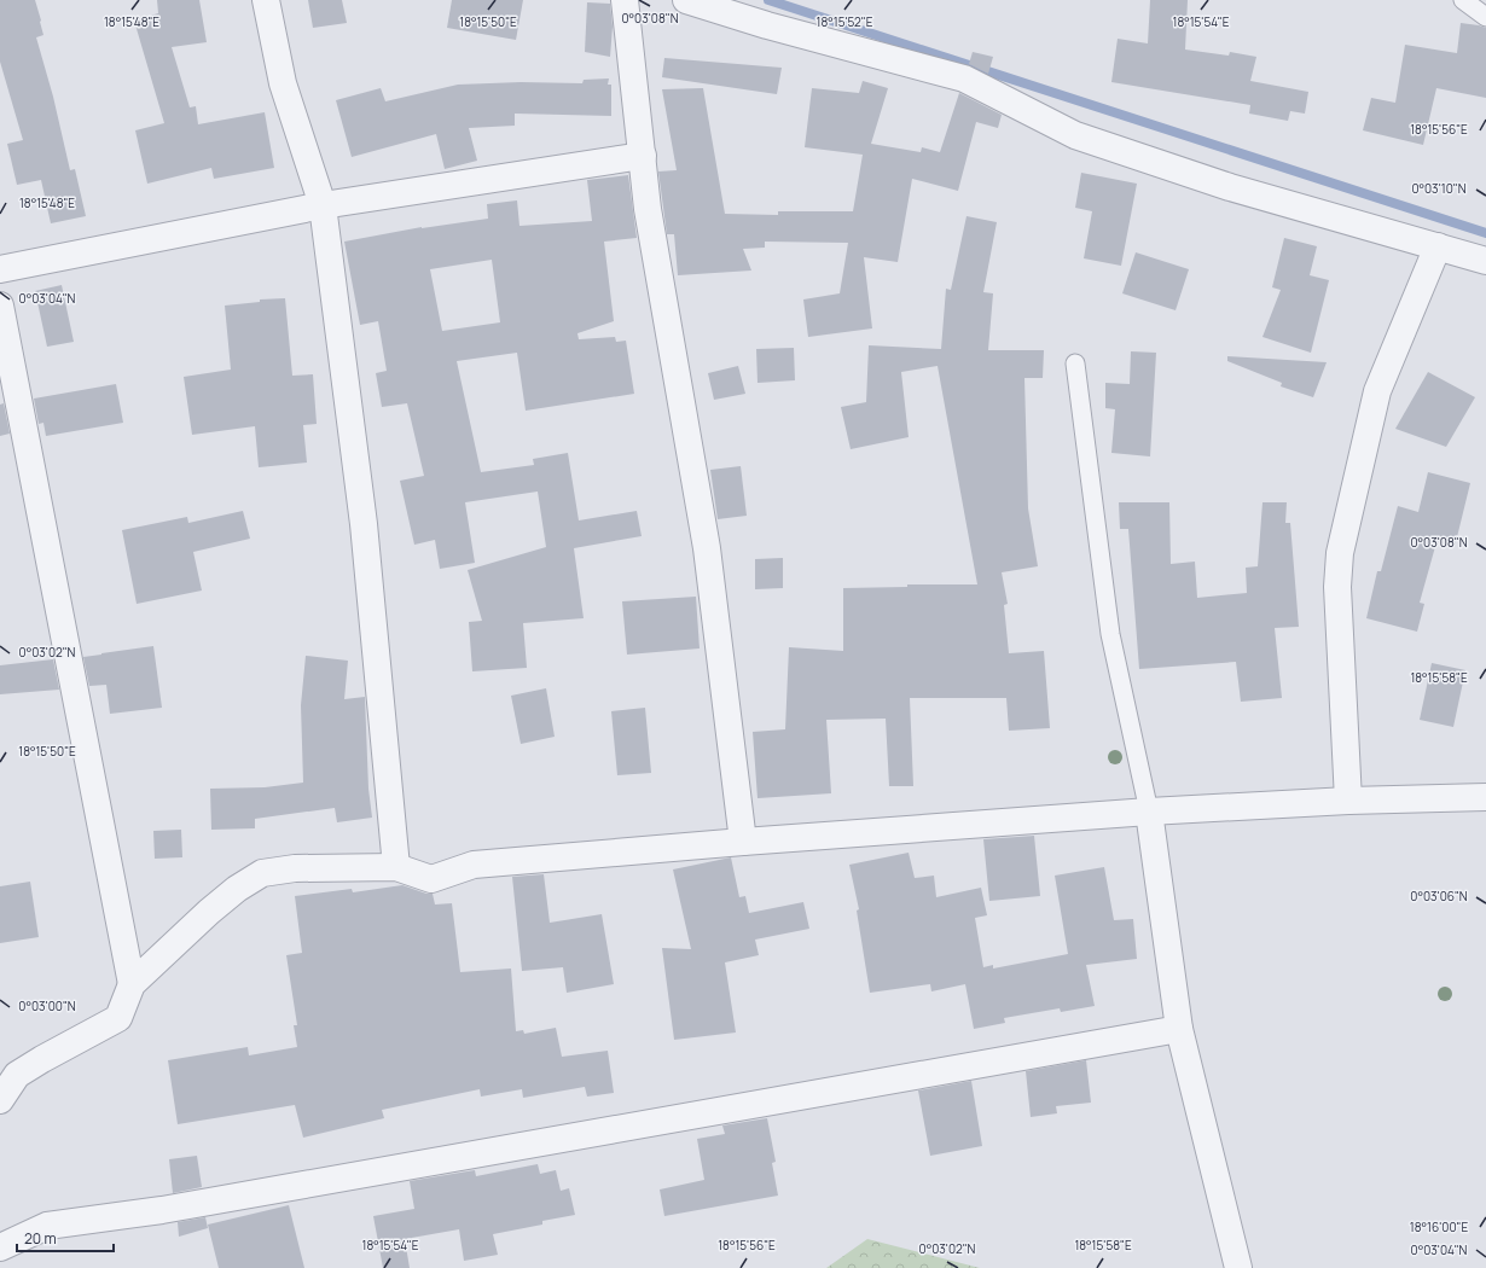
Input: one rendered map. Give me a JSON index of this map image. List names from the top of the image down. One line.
{"scale_bar":"20 m","coordinates":["0°03'08\"N","18°15'48\"E","18°15'52\"E","18°15'54\"E","18°15'50\"E","18°15'56\"E","0°03'10\"N","0°03'04\"N","0°03'02\"N","18°15'58\"E","0°03'06\"N","0°03'00\"N","18°16'00\"E"]}
